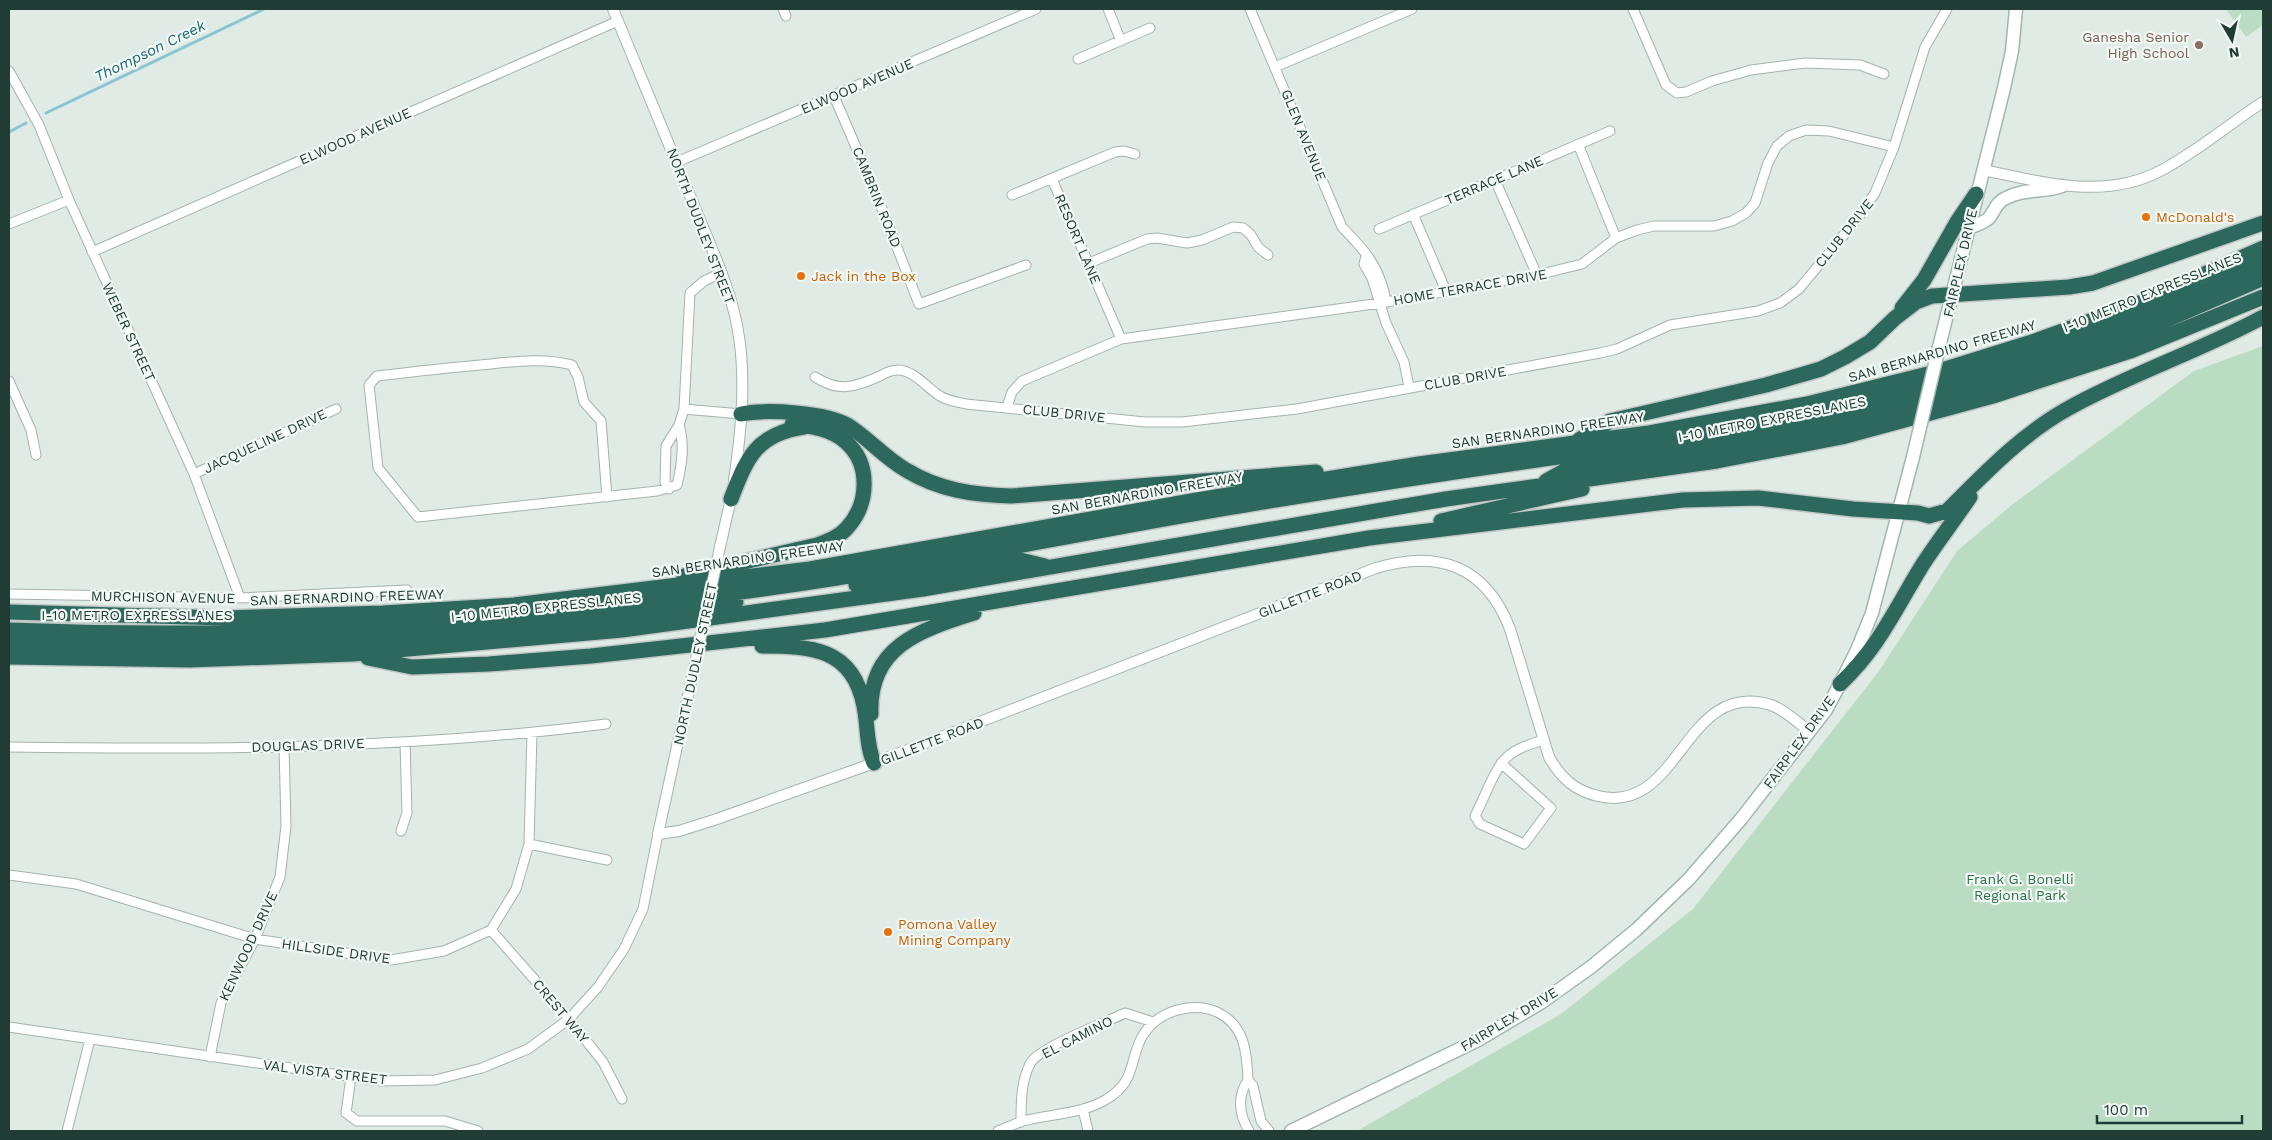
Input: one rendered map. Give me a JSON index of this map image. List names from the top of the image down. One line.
{"streets":{"highway":["I-10 METRO EXPRESSLANES","SAN BERNARDINO FREEWAY"],"main road":["FAIRPLEX DRIVE"],"street":["ELWOOD AVENUE","GLEN AVENUE","TERRACE LANE","CAMBRIN ROAD","NORTH DUDLEY STREET","CLUB DRIVE","RESORT LANE","HOME TERRACE DRIVE","WEBER STREET","JACQUELINE DRIVE","GILLETTE ROAD","MURCHISON AVENUE","DOUGLAS DRIVE","KENWOOD DRIVE","HILLSIDE DRIVE","CREST WAY","EL CAMINO","VAL VISTA STREET"]},"crossings":[["ELWOOD AVENUE","CAMBRIN ROAD"],["ELWOOD AVENUE","NORTH DUDLEY STREET"],["ELWOOD AVENUE","WEBER STREET"],["GLEN AVENUE","CLUB DRIVE"],["GLEN AVENUE","HOME TERRACE DRIVE"],["NORTH DUDLEY STREET","GILLETTE ROAD"],["NORTH DUDLEY STREET","VAL VISTA STREET"],["CLUB DRIVE","HOME TERRACE DRIVE"],["RESORT LANE","HOME TERRACE DRIVE"],["FAIRPLEX DRIVE","GILLETTE ROAD"],["WEBER STREET","JACQUELINE DRIVE"],["WEBER STREET","MURCHISON AVENUE"],["GILLETTE ROAD","VAL VISTA STREET"],["DOUGLAS DRIVE","KENWOOD DRIVE"],["KENWOOD DRIVE","HILLSIDE DRIVE"],["KENWOOD DRIVE","VAL VISTA STREET"],["HILLSIDE DRIVE","CREST WAY"],["CREST WAY","VAL VISTA STREET"]],"water":["Thompson Creek"],"parks":["Frank G. Bonelli Regional Park"],"places":["Ganesha Senior High School","McDonald's","Jack in the Box","Pomona Valley Mining Company"],"scale_bar":"100 m","north":"bottom"}
